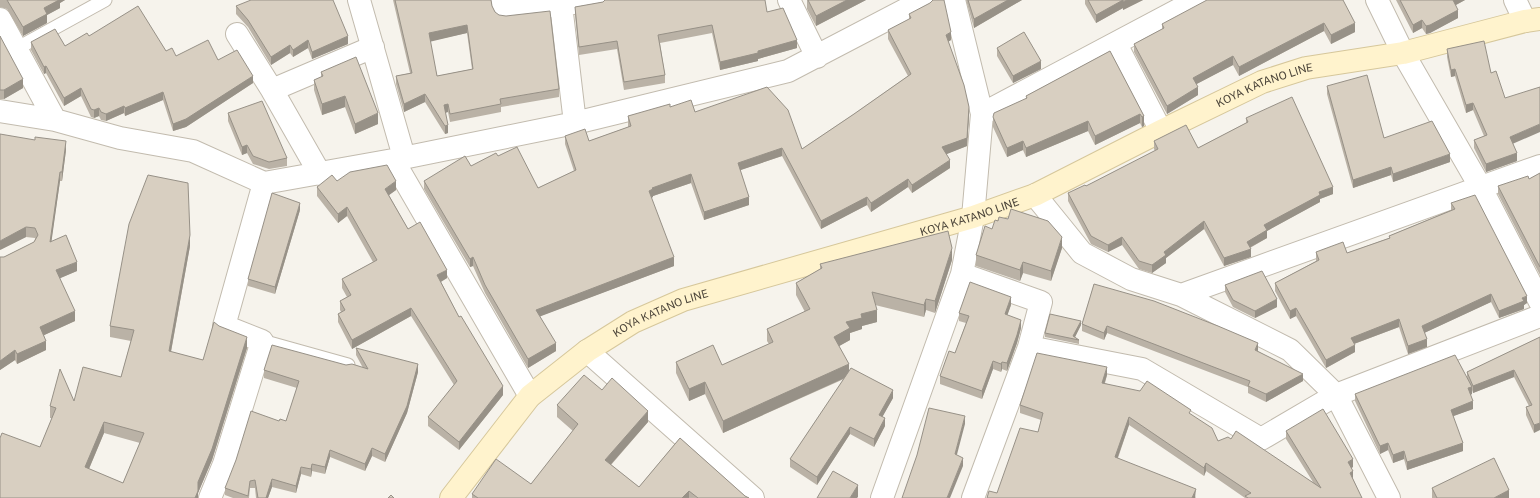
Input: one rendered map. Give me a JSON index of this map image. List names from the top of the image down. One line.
{"streets":{"main road":["KOYA KATANO LINE"]}}
